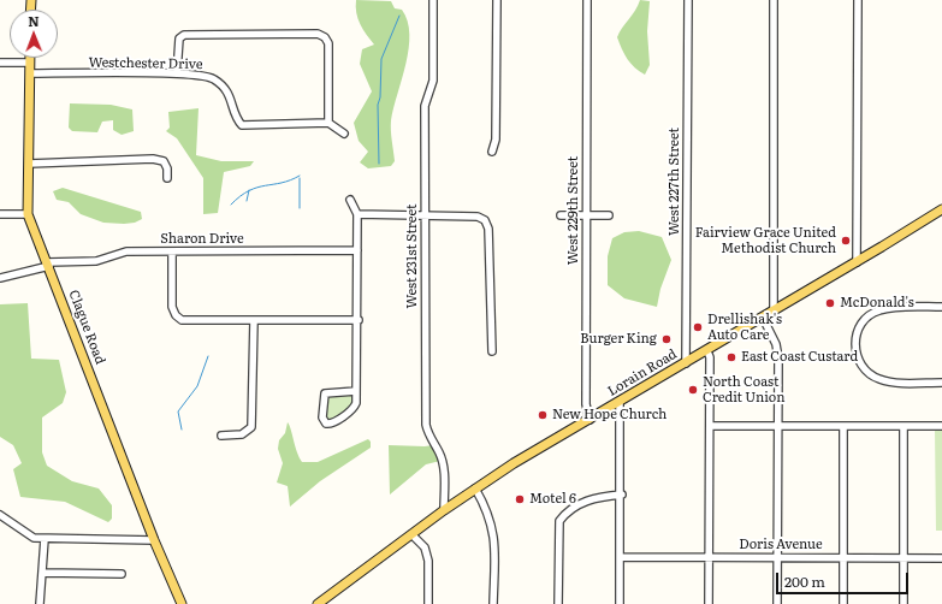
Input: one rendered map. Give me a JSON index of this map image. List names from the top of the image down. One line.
{"streets":{"main road":["Clague Road","Lorain Road"],"street":["Westchester Drive","West 227th Street","West 229th Street","Sharon Drive","West 231st Street","Doris Avenue"]},"crossings":[["Westchester Drive","Clague Road"],["West 227th Street","Lorain Road"],["West 229th Street","Lorain Road"],["Sharon Drive","Clague Road"],["West 231st Street","Lorain Road"]],"places":["Fairview Grace United Methodist Church","McDonald's","Drellishak's Auto Care","Burger King","East Coast Custard","North Coast Credit Union","New Hope Church","Motel 6"],"scale_bar":"200 m","north":"top"}
